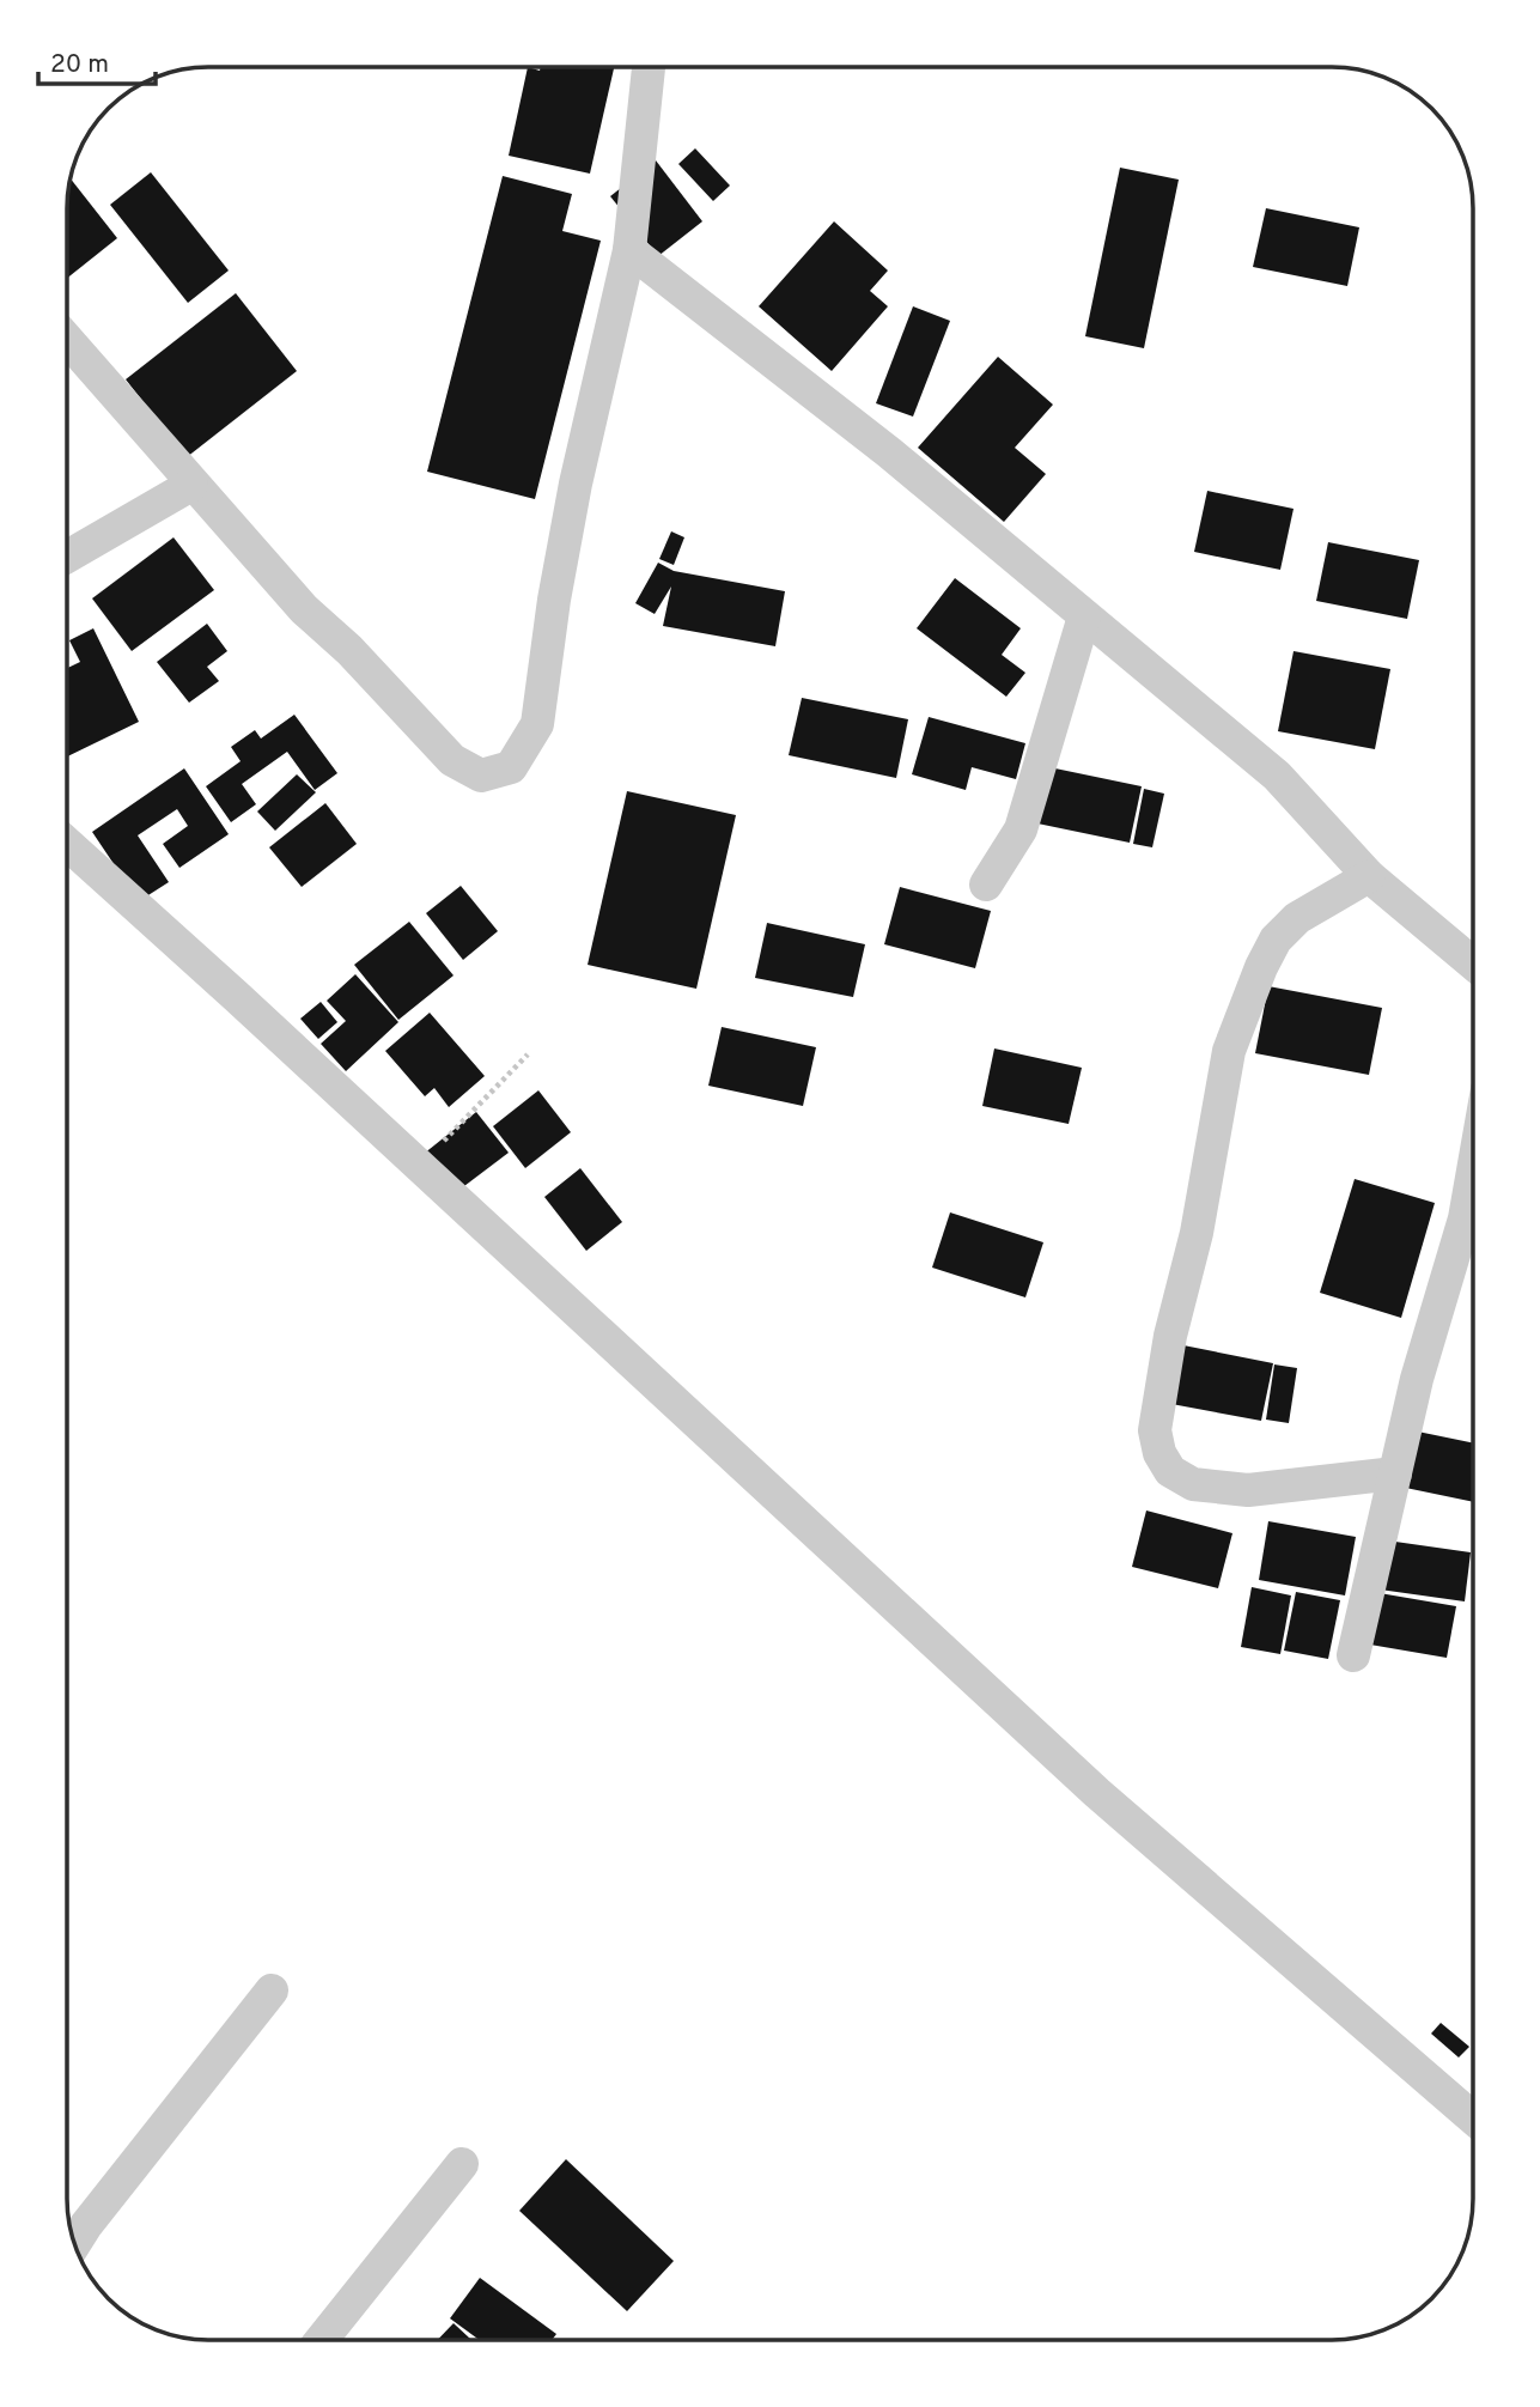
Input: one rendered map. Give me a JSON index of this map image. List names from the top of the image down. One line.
{"scale_bar":"20 m"}
